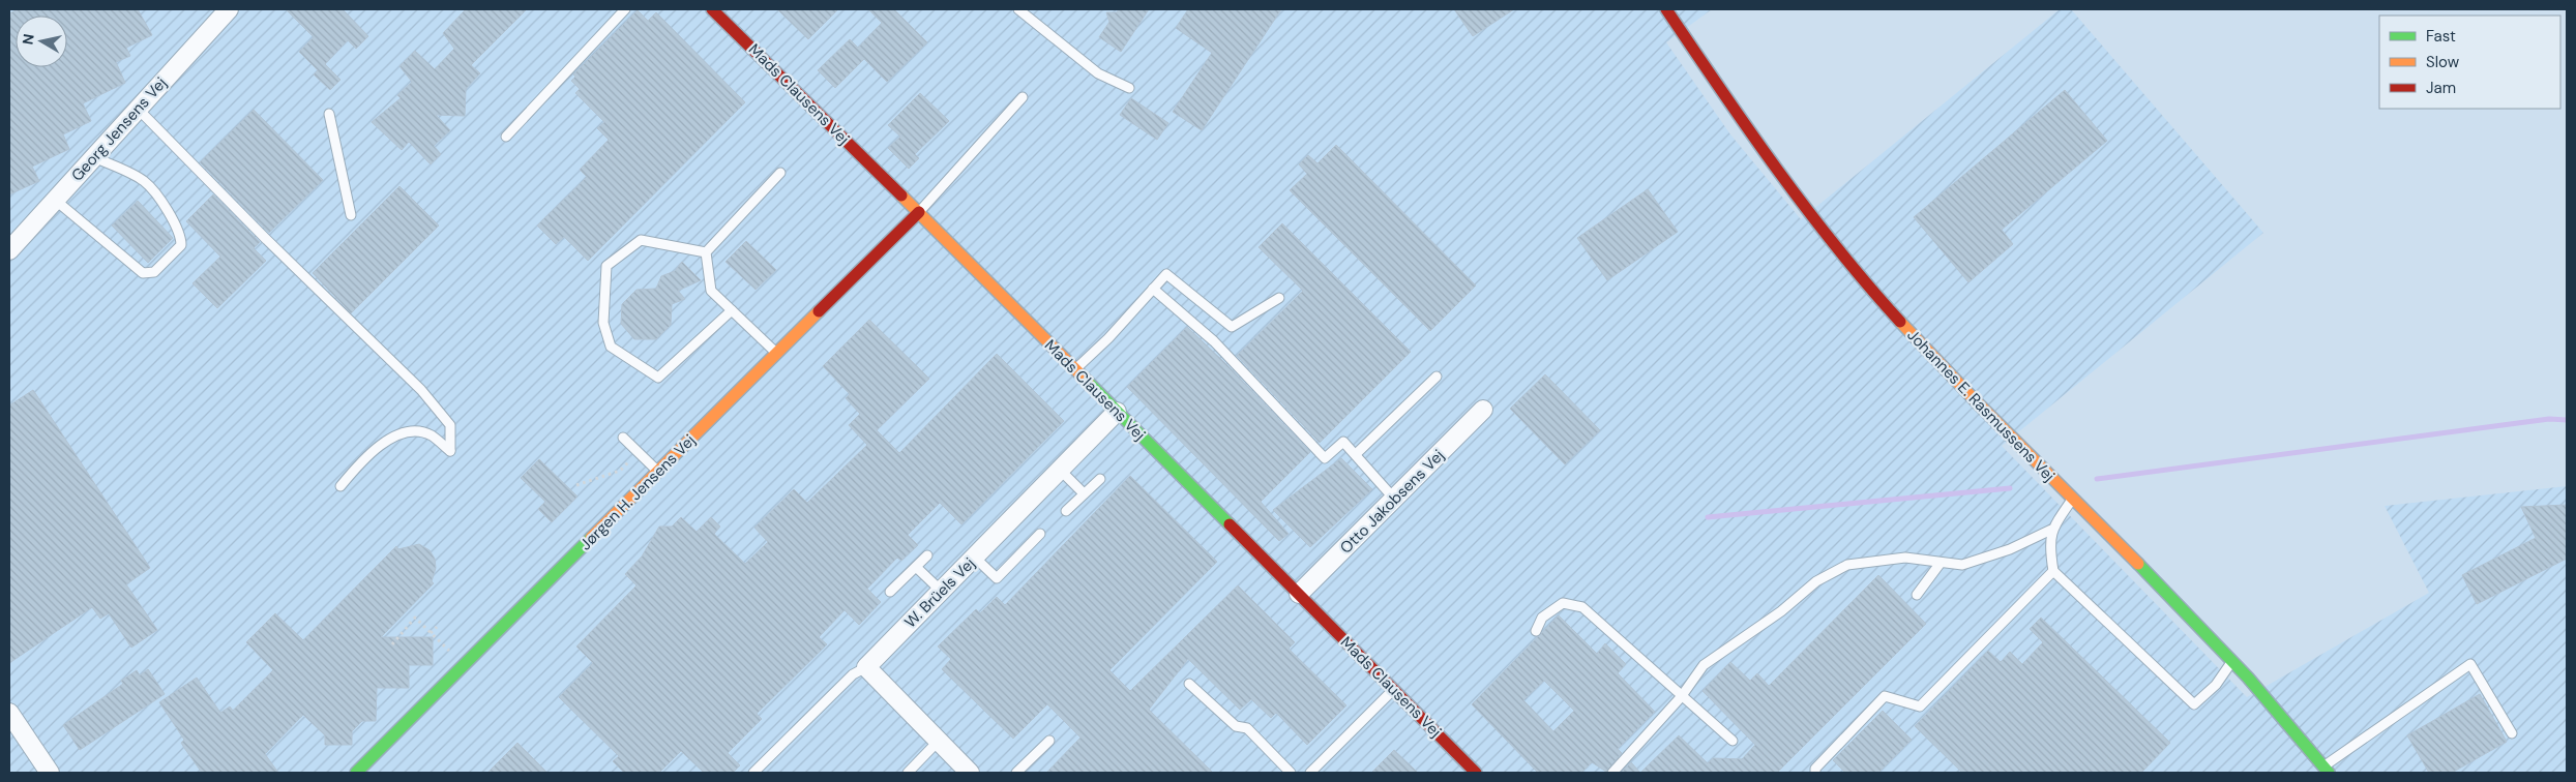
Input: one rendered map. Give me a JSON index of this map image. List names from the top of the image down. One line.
{"streets":{"street":["Mads Clausens Vej","Georg Jensens Vej","Johannes E. Rasmussens Vej","Jørgen H. Jensens Vej","Otto Jakobsens Vej","W. Brüels Vej"]},"crossings":[["Mads Clausens Vej","Jørgen H. Jensens Vej"],["Mads Clausens Vej","Otto Jakobsens Vej"],["Mads Clausens Vej","W. Brüels Vej"]],"legend":["Fast","Slow","Jam"],"north":"left"}
